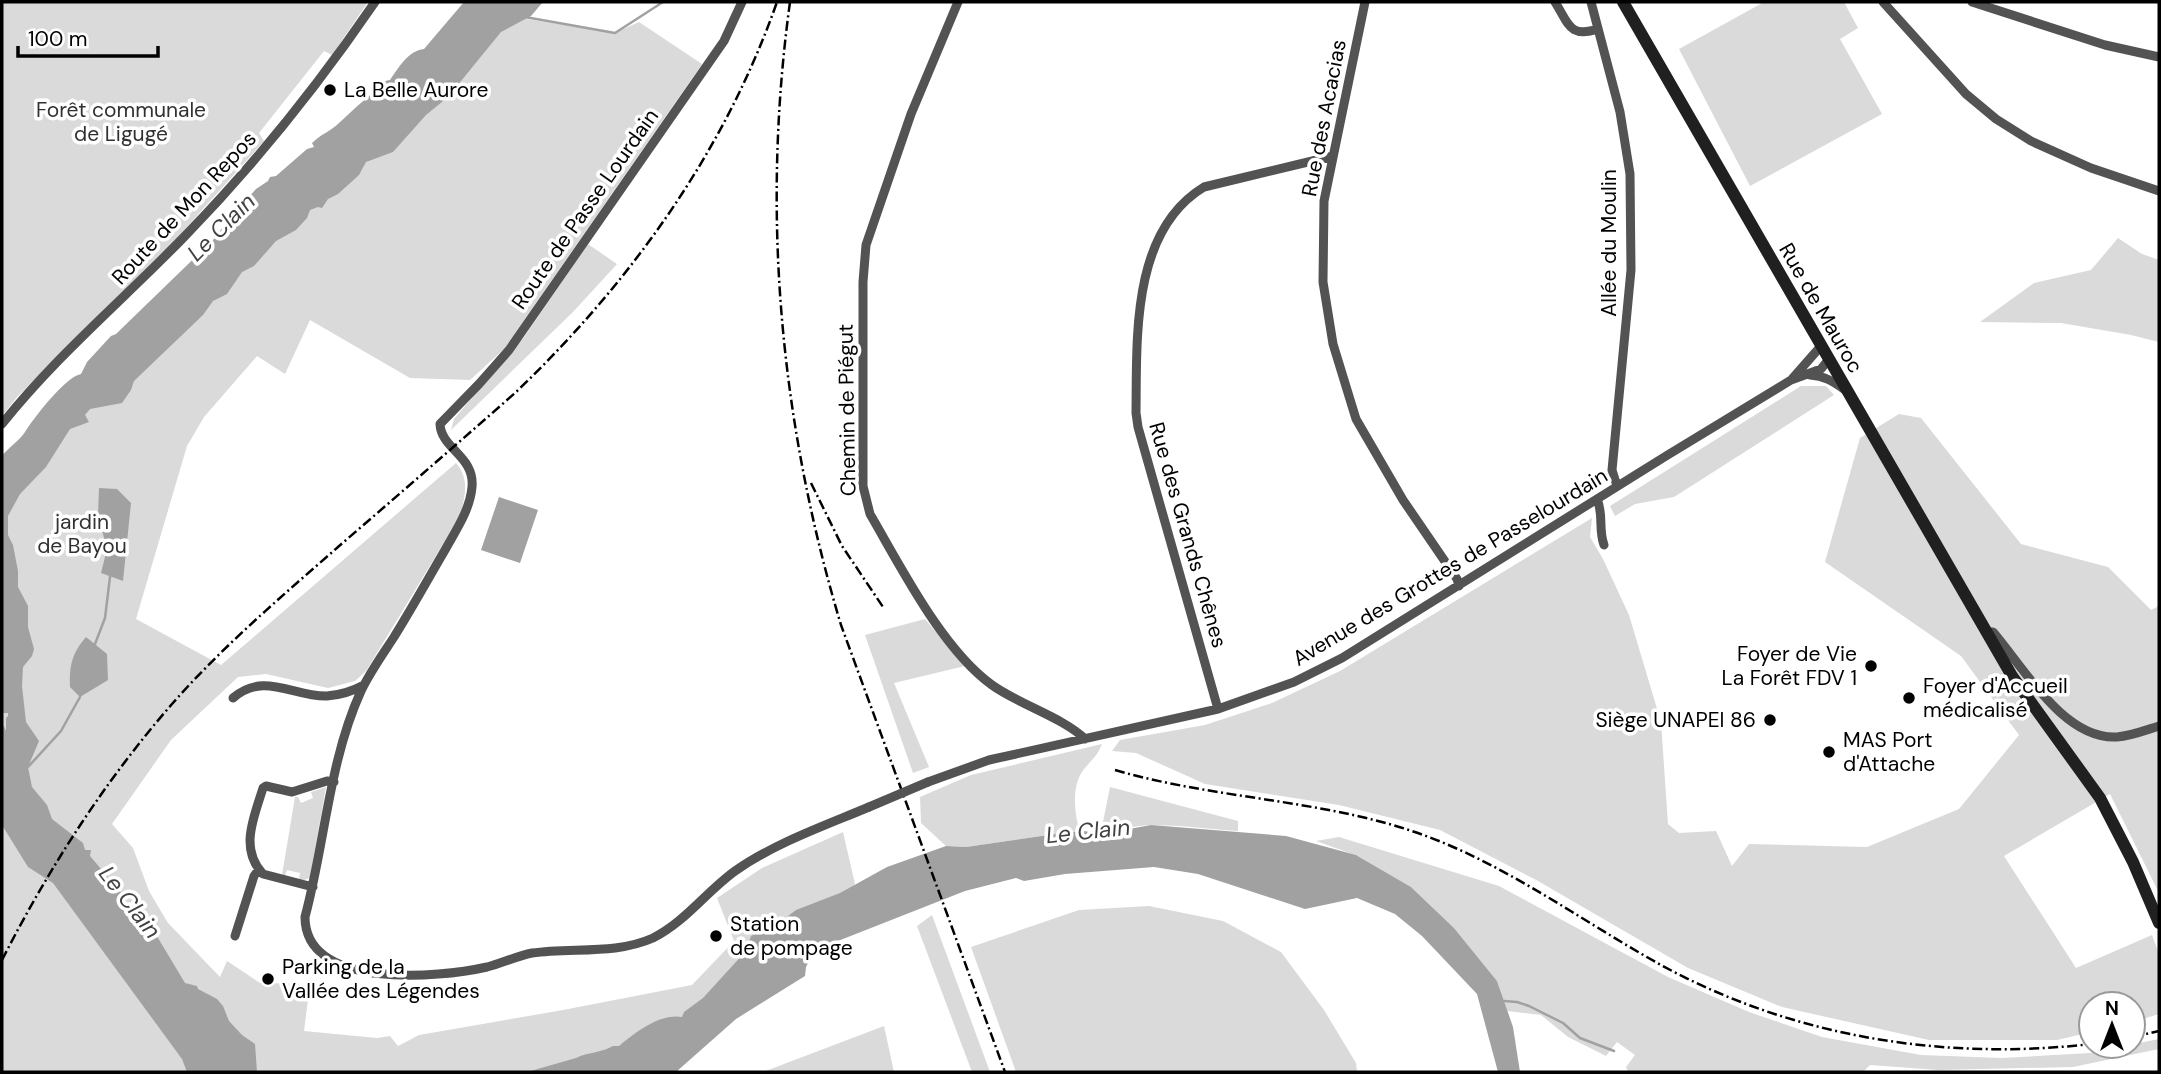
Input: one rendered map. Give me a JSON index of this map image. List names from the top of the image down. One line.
{"streets":{"street":["Rue des Acacias","Route de Mon Repos","Route de Passe Lourdain","Allée du Moulin","Rue de Mauroc","Chemin de Piégut","Rue des Grands Chênes","Avenue des Grottes de Passelourdain"]},"crossings":[["Rue des Acacias","Rue des Grands Chênes"],["Rue des Acacias","Avenue des Grottes de Passelourdain"],["Route de Passe Lourdain","Avenue des Grottes de Passelourdain"],["Allée du Moulin","Avenue des Grottes de Passelourdain"],["Rue de Mauroc","Avenue des Grottes de Passelourdain"],["Chemin de Piégut","Avenue des Grottes de Passelourdain"],["Rue des Grands Chênes","Avenue des Grottes de Passelourdain"]],"water":["Le Clain"],"parks":["Forêt communale de Ligugé","jardin de Bayou"],"places":["La Belle Aurore","Foyer de Vie La Forêt FDV 1","Foyer d'Accueil médicalisé","Siège UNAPEI 86","MAS Port d'Attache","Station de pompage","Parking de la Vallée des Légendes"],"scale_bar":"100 m","north":"top"}
